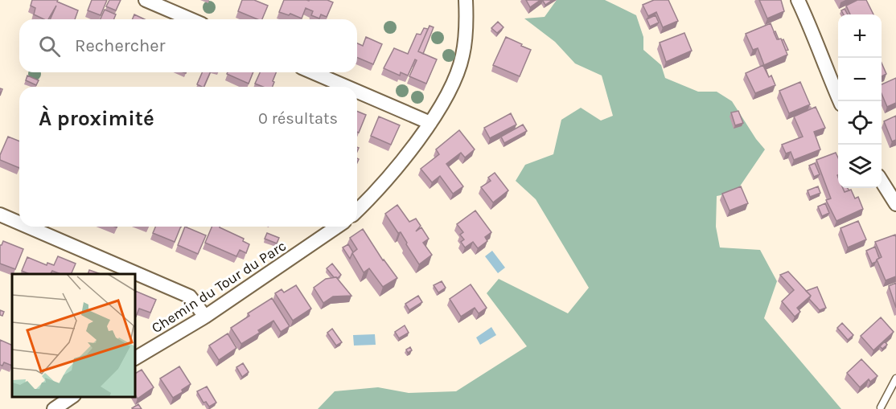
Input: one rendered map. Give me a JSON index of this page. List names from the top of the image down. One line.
{"streets":{"street":["Chemin du Tour du Parc"]},"page":{"map_buttons":["+","−"],"search":"Rechercher","heading":["À proximité","0 résultats"]}}
